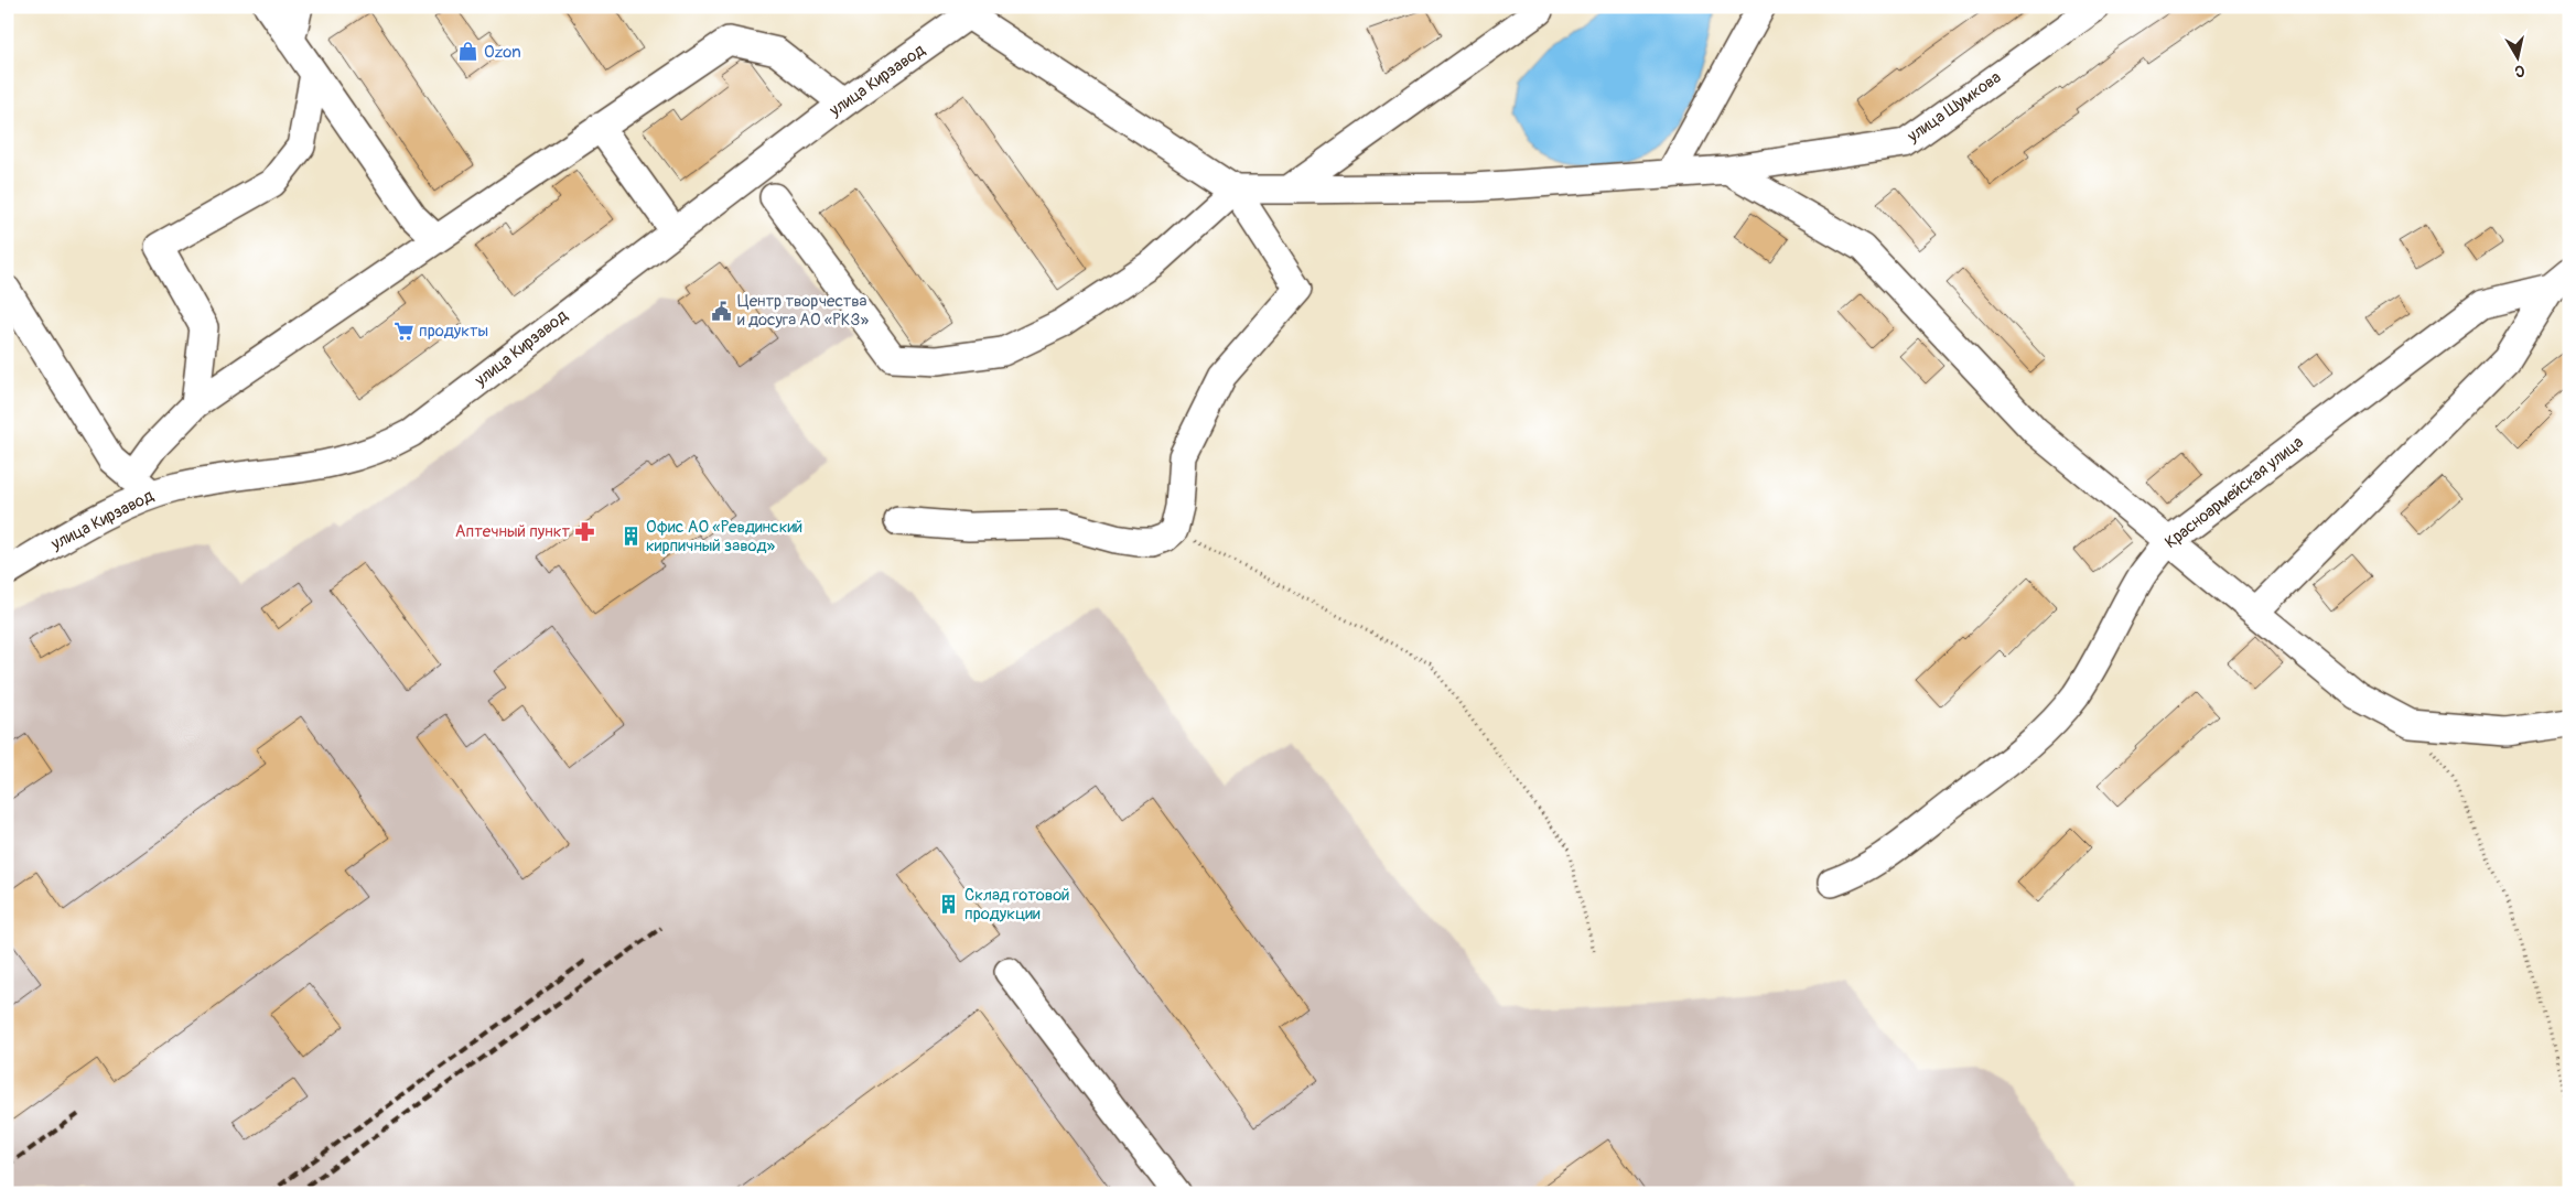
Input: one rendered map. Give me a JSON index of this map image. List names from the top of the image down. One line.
{"streets":{"street":["улица Кирзавод","улица Шумкова","Красноармейская улица"]},"places":{"shop":["Ozon"],"public building":["Центр творчества и досуга АО «РКЗ»"],"supermarket":["продукты"],"pharmacy":["Аптечный пункт"],"building":["Офис АО «Ревдинский кирпичный завод»","Склад готовой продукции"]},"north":"bottom"}
